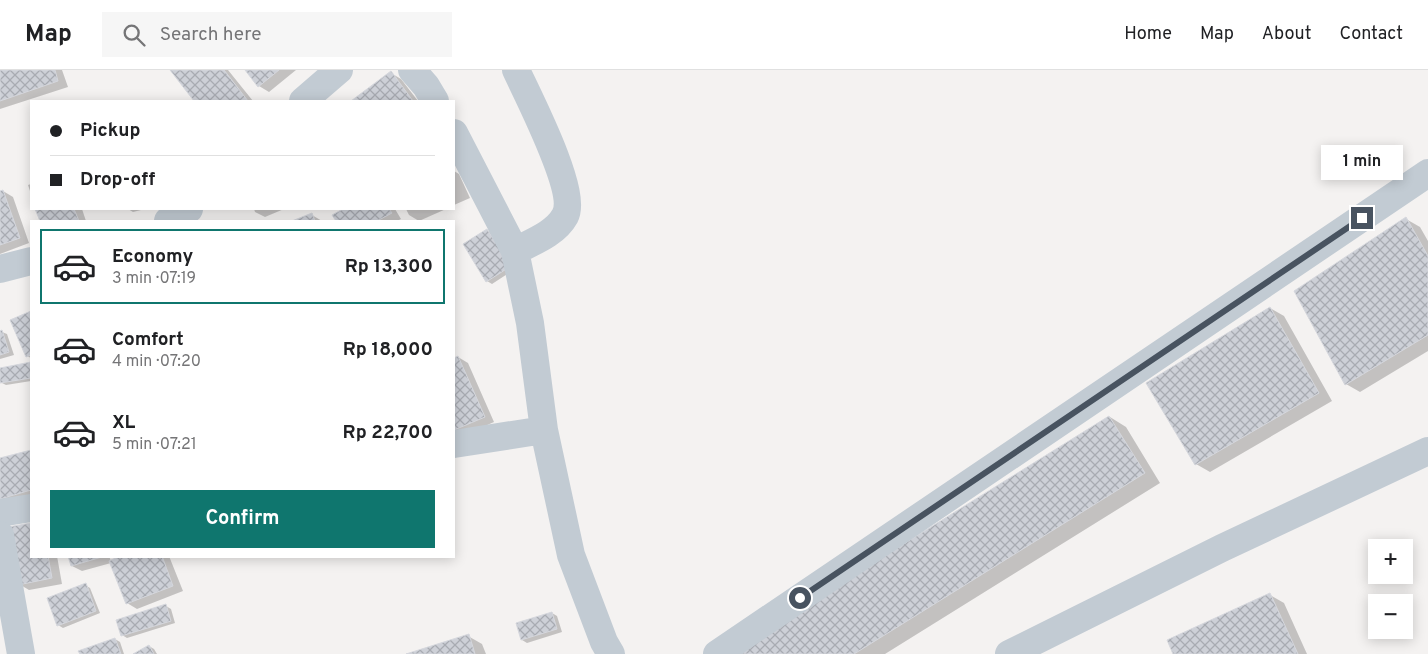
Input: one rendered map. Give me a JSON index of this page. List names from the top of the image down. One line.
{"page":{"header":"Map","search":"Search here","nav":["Home","Map","About","Contact"],"banner":["Pickup","Drop-off"],"bubble":"1 min","list":[{"name":"Economy","note":"3 min · 07:19","value":"Rp 13,300"},{"name":"Comfort","note":"4 min · 07:20","value":"Rp 18,000"},{"name":"XL","note":"5 min · 07:21","value":"Rp 22,700"}],"buttons":"Confirm","map_buttons":["+","−"]}}
